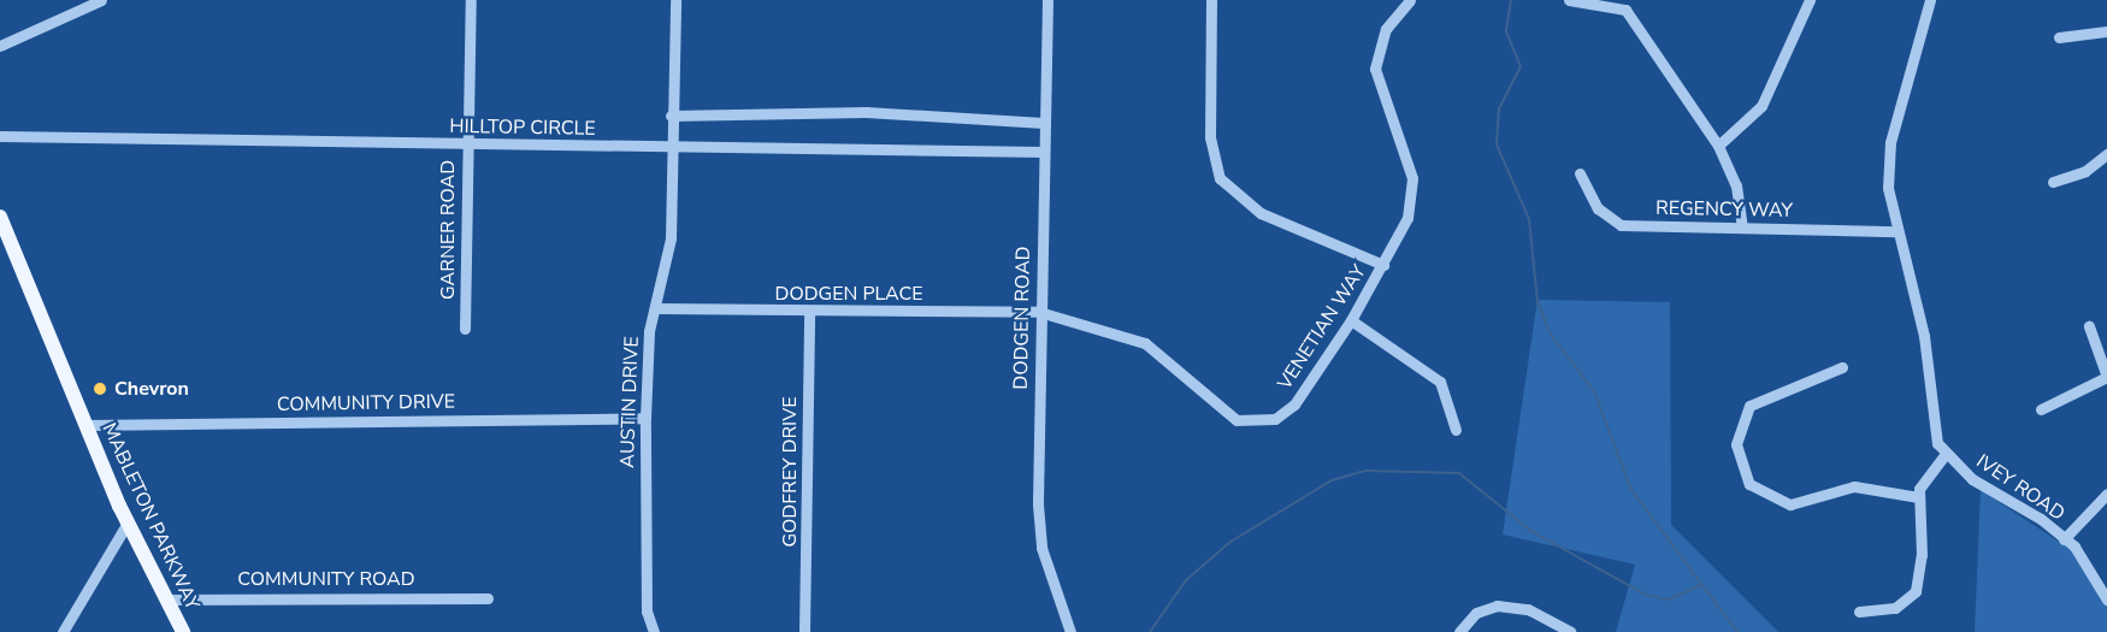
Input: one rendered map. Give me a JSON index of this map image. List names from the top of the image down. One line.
{"streets":{"main road":["MABLETON PARKWAY"],"street":["HILLTOP CIRCLE","REGENCY WAY","GARNER ROAD","DODGEN PLACE","DODGEN ROAD","VENETIAN WAY","AUSTIN DRIVE","COMMUNITY DRIVE","GODFREY DRIVE","IVEY ROAD","COMMUNITY ROAD"]},"crossings":[["HILLTOP CIRCLE","GARNER ROAD"],["HILLTOP CIRCLE","DODGEN ROAD"],["HILLTOP CIRCLE","AUSTIN DRIVE"],["DODGEN PLACE","DODGEN ROAD"],["DODGEN PLACE","VENETIAN WAY"],["DODGEN PLACE","AUSTIN DRIVE"],["DODGEN PLACE","GODFREY DRIVE"],["DODGEN ROAD","VENETIAN WAY"],["AUSTIN DRIVE","COMMUNITY DRIVE"],["COMMUNITY DRIVE","MABLETON PARKWAY"],["MABLETON PARKWAY","COMMUNITY ROAD"]],"places":["Chevron"]}
